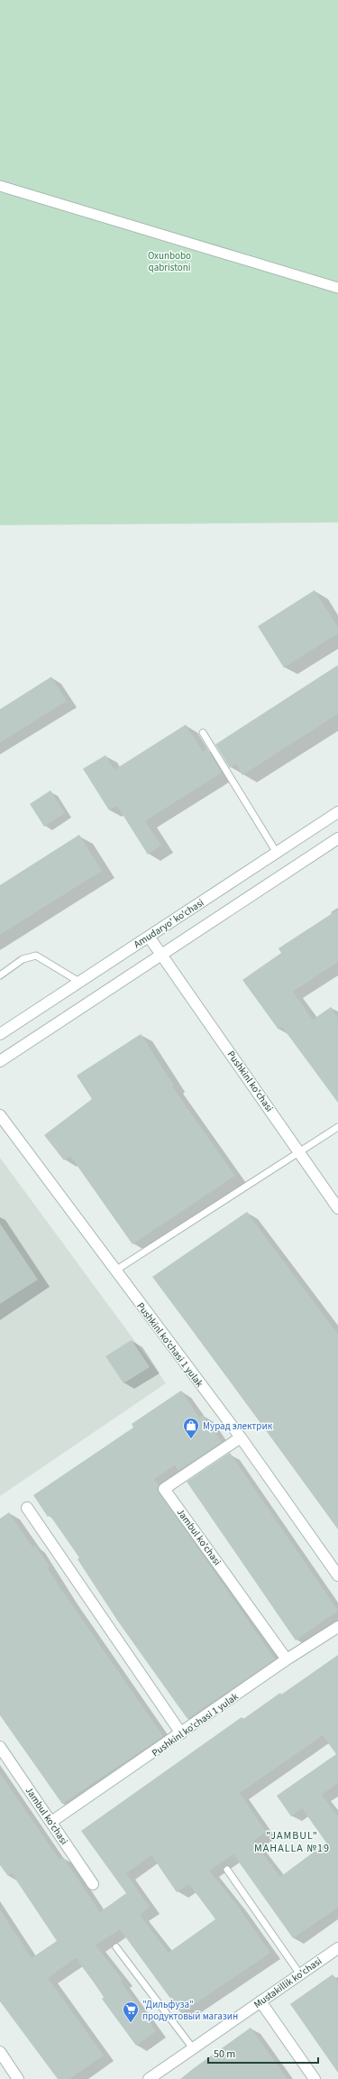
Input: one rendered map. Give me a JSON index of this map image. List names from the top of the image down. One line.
{"streets":{"street":["Amudaryo' ko'chasi","Pushkinl ko'chasi","Pushkinl ko'chasi 1 yulak","Jambul ko'chasi","Mustakillik ko'chasi"]},"crossings":[["Amudaryo' ko'chasi","Pushkinl ko'chasi"],["Pushkinl ko'chasi 1 yulak","Jambul ko'chasi"]],"districts":["\"JAMBUL\" MAHALLA №19"],"parks":["Oxunbobo qabristoni"],"places":{"shop":["Мурад электрик"],"supermarket":["\"Дильфуза\" продуктовый магазин"]},"scale_bar":"50 m"}
